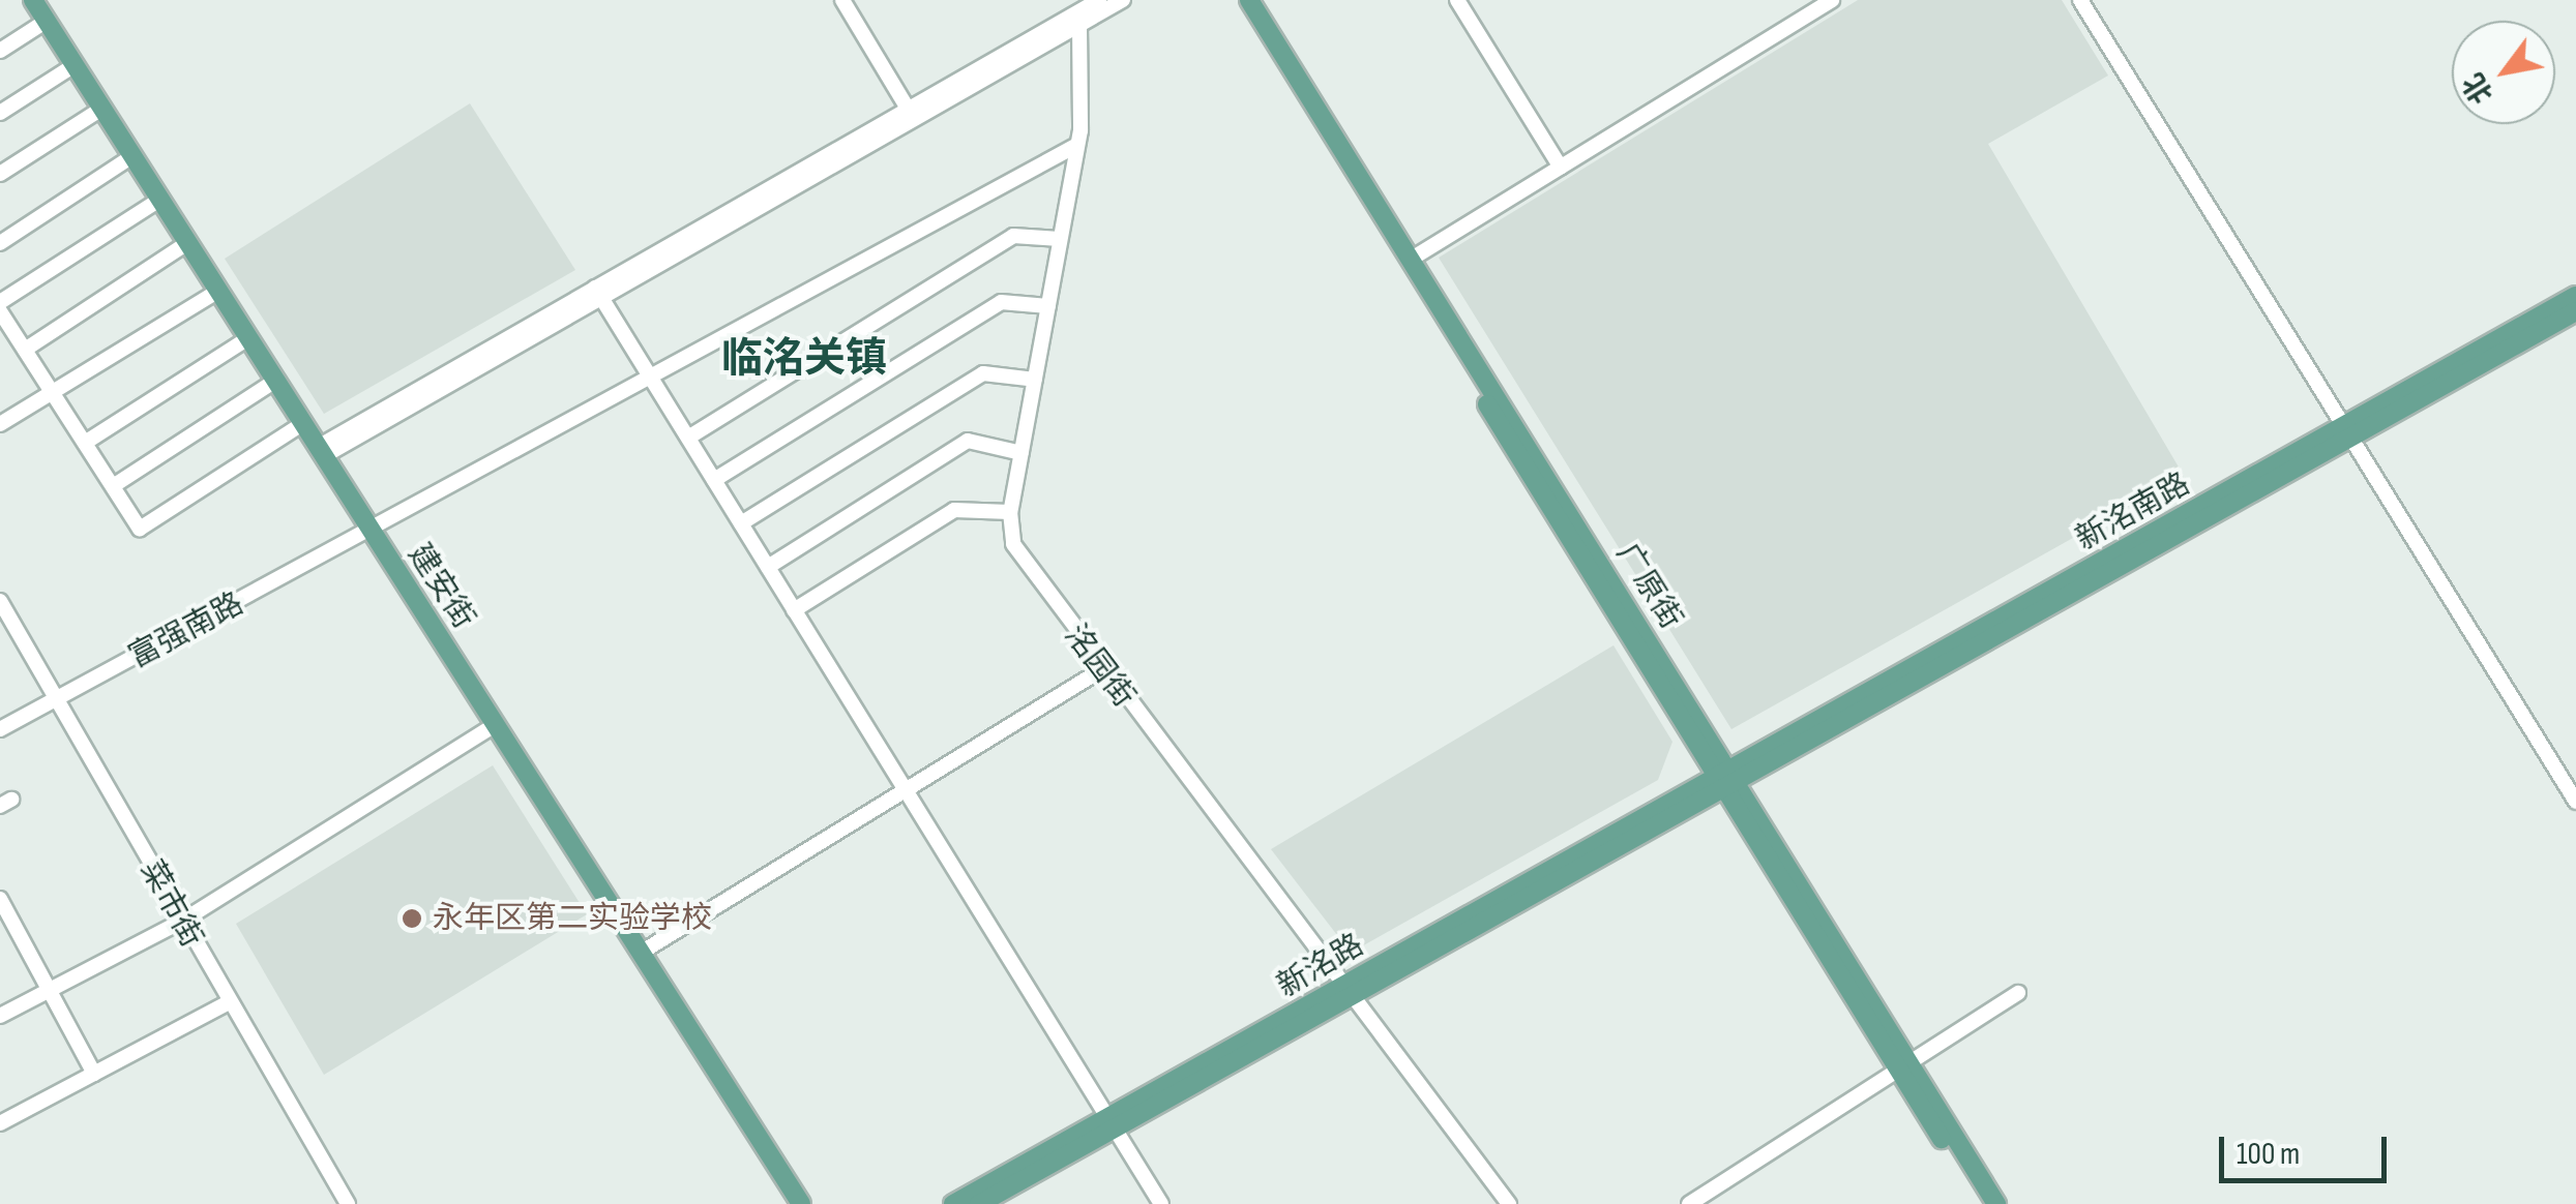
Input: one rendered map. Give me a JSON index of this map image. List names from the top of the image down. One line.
{"streets":{"main road":["新洺南路","建安街","广原街","新洺路"],"street":["富强南路","洺园街","菜市街"]},"crossings":[["新洺南路","广原街"],["新洺南路","新洺路"],["建安街","富强南路"],["广原街","新洺路"],["富强南路","洺园街"],["富强南路","菜市街"],["洺园街","新洺路"]],"districts":["临洺关镇"],"places":["永年区第二实验学校"],"scale_bar":"100 m","north":"bottom left"}
